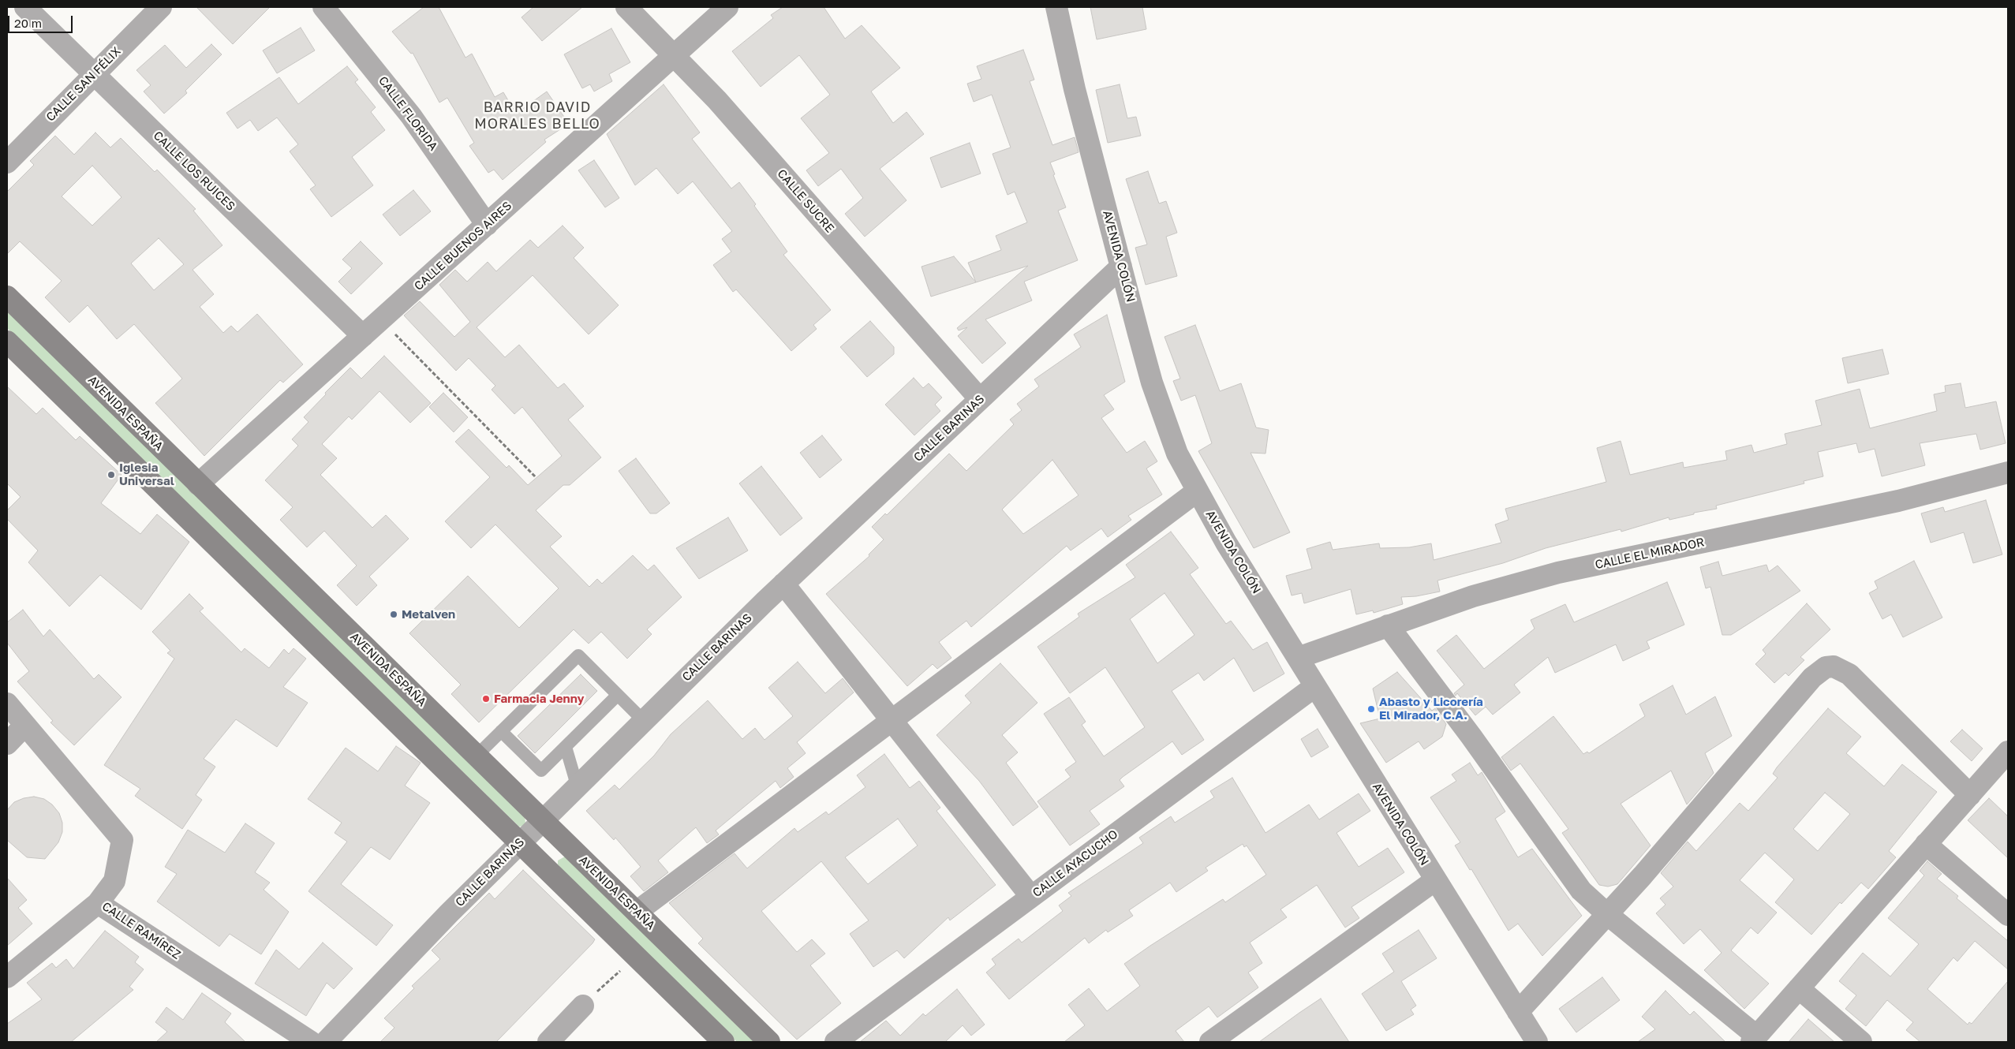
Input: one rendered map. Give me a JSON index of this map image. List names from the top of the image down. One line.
{"streets":{"main road":["AVENIDA ESPAÑA"],"street":["CALLE SAN FÉLIX","CALLE FLORIDA","CALLE LOS RUICES","CALLE SUCRE","CALLE BUENOS AIRES","AVENIDA COLÓN","CALLE BARINAS","CALLE EL MIRADOR","CALLE AYACUCHO","CALLE RAMÍREZ"]},"crossings":[["CALLE SAN FÉLIX","CALLE LOS RUICES"],["CALLE FLORIDA","CALLE BUENOS AIRES"],["CALLE LOS RUICES","CALLE BUENOS AIRES"],["CALLE SUCRE","CALLE BUENOS AIRES"],["CALLE SUCRE","CALLE BARINAS"],["CALLE BUENOS AIRES","AVENIDA ESPAÑA"],["AVENIDA COLÓN","CALLE BARINAS"],["AVENIDA COLÓN","CALLE EL MIRADOR"],["AVENIDA COLÓN","CALLE AYACUCHO"],["AVENIDA ESPAÑA","CALLE BARINAS"],["CALLE BARINAS","CALLE RAMÍREZ"]],"districts":["BARRIO DAVID MORALES BELLO"],"places":["Iglesia Universal","Metalven","Farmacia Jenny","Abasto y Licorería El Mirador, C.A."],"scale_bar":"20 m"}
